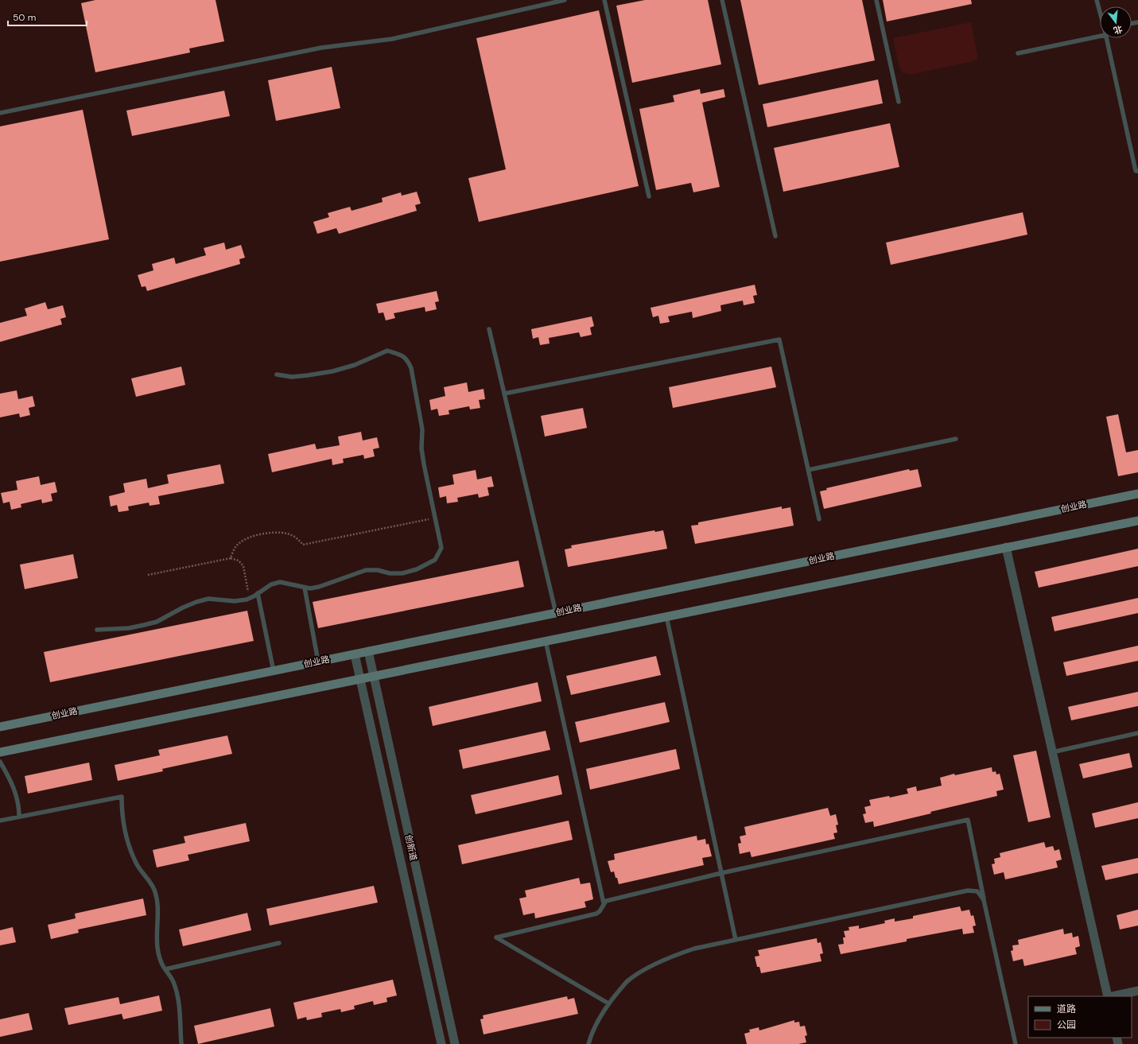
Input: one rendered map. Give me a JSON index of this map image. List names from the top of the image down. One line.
{"streets":{"main road":["创业路"],"street":["创新道"]},"crossings":[["创业路","创新道"]],"legend":["道路","公园"],"scale_bar":"50 m","north":"bottom"}
